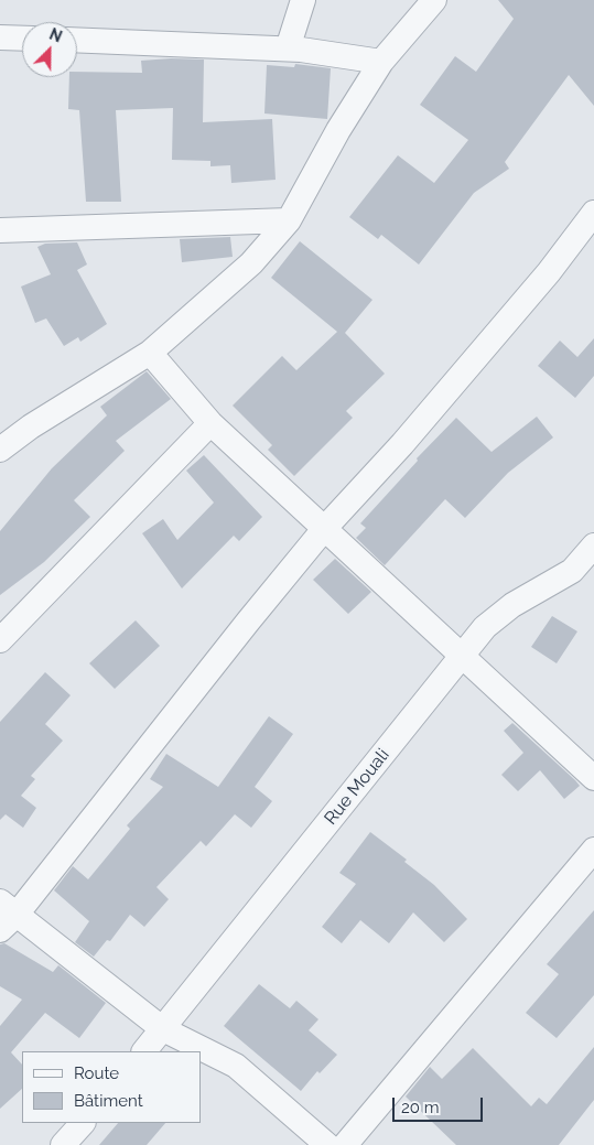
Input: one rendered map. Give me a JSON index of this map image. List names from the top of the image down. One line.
{"streets":{"street":["Rue Mouali"]},"legend":["Route","Bâtiment"],"scale_bar":"20 m","north":"top right"}
